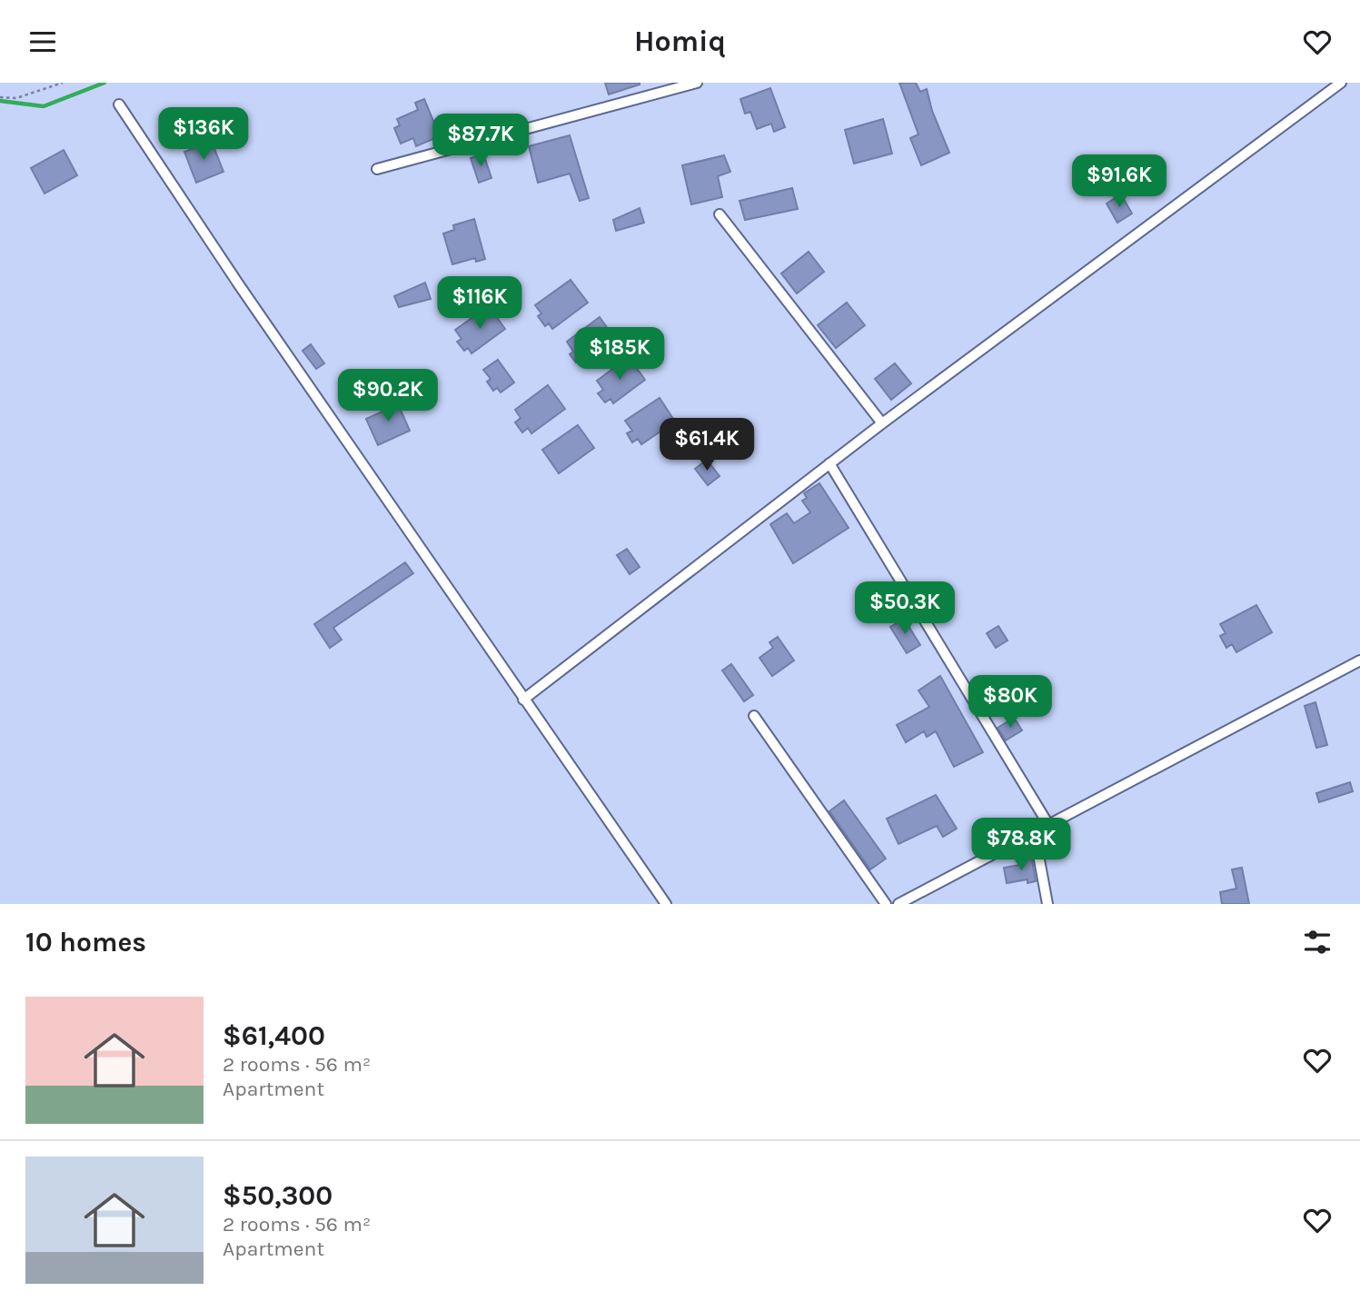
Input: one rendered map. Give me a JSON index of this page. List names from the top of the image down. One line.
{"page":{"header":"Homiq","price":["$136K","$87.7K","$91.6K","$116K","$185K","$90.2K","$61.4K","$50.3K","$80K","$78.8K"],"heading":"10 homes","list":[{"name":"$61,400","note":"2 rooms · 56 m² · Apartment"},{"name":"$50,300","note":"2 rooms · 56 m² · Apartment"}]}}
